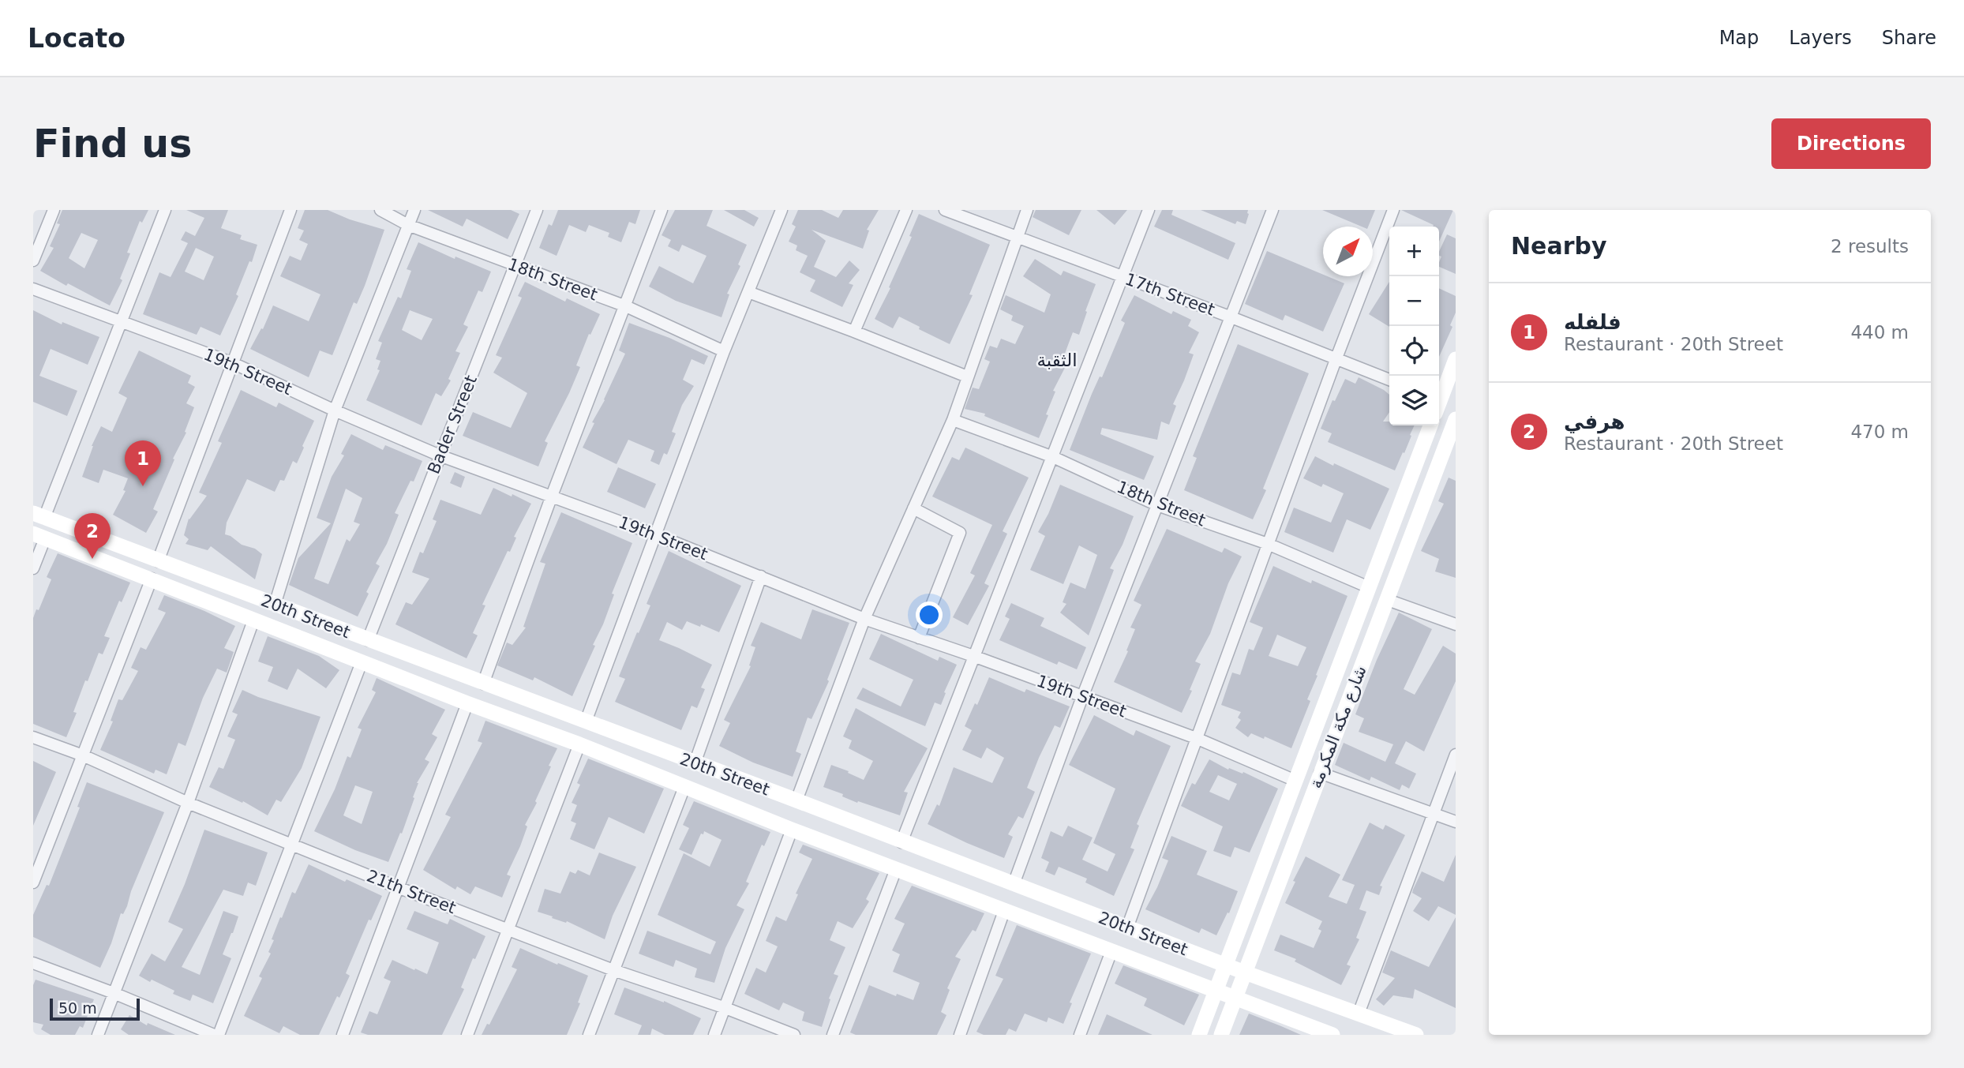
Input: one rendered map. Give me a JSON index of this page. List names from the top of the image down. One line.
{"streets":{"street":["18th Street","17th Street","19th Street","Bader Street","20th Street","شارع مكة المكرمة","21th Street"]},"crossings":[["18th Street","Bader Street"],["18th Street","شارع مكة المكرمة"],["19th Street","Bader Street"],["19th Street","شارع مكة المكرمة"],["Bader Street","20th Street"],["20th Street","شارع مكة المكرمة"]],"districts":["الثقبة"],"scale_bar":"50 m","north":"top right","page":{"header":"Locato","nav":["Map","Layers","Share"],"buttons":"Directions","title":"Find us","heading":["Nearby","2 results"],"map_buttons":["+","−"],"list":[{"mark":"1","name":"فلفله","note":"Restaurant · 20th Street","value":"440 m"},{"mark":"2","name":"هرفي","note":"Restaurant · 20th Street","value":"470 m"}],"pins":["1","2"],"scale":"50 m"}}
